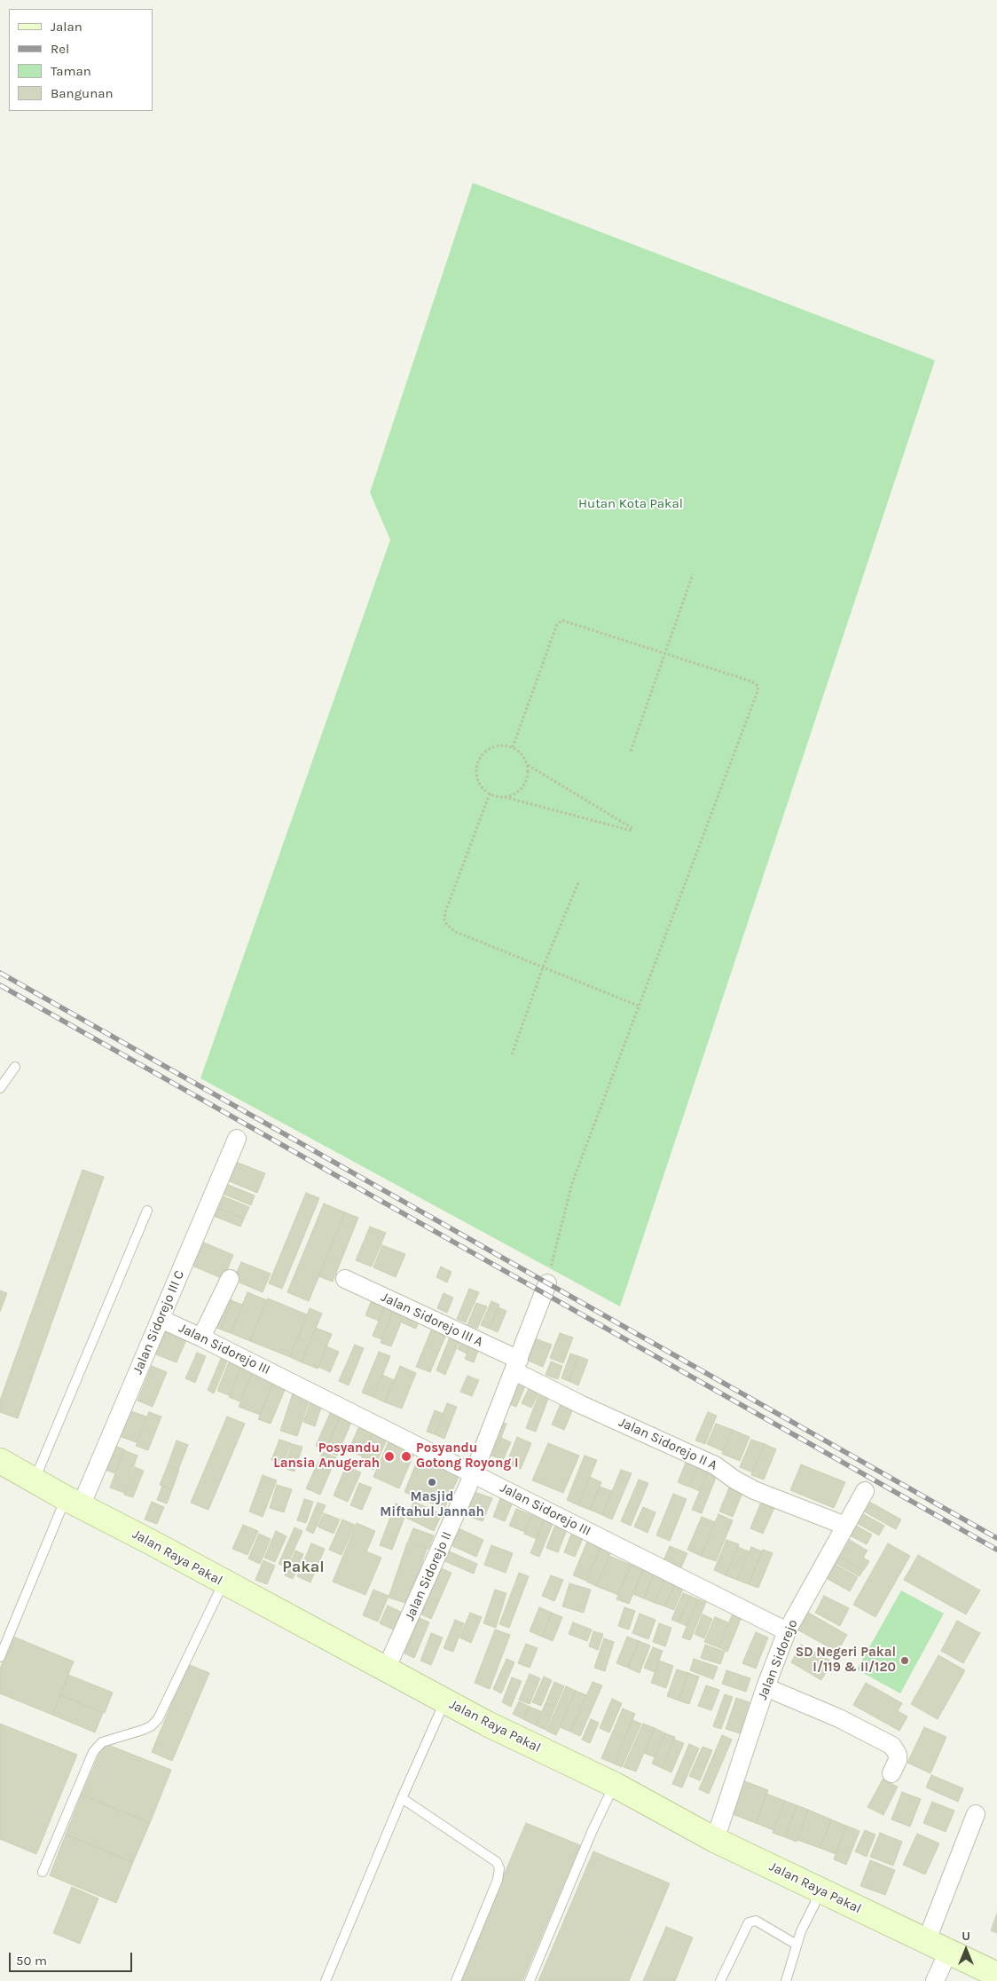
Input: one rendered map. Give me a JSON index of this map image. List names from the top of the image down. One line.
{"streets":{"main road":["Jalan Raya Pakal"],"street":["Jalan Sidorejo III A","Jalan Sidorejo III C","Jalan Sidorejo III","Jalan Sidorejo II A","Jalan Sidorejo II","Jalan Sidorejo"]},"crossings":[["Jalan Sidorejo III A","Jalan Sidorejo II A"],["Jalan Sidorejo III A","Jalan Sidorejo II"],["Jalan Sidorejo III C","Jalan Sidorejo III"],["Jalan Sidorejo III C","Jalan Raya Pakal"],["Jalan Sidorejo III","Jalan Sidorejo II"],["Jalan Sidorejo III","Jalan Sidorejo"],["Jalan Sidorejo II A","Jalan Sidorejo II"],["Jalan Sidorejo II A","Jalan Sidorejo"],["Jalan Raya Pakal","Jalan Sidorejo II"],["Jalan Raya Pakal","Jalan Sidorejo"]],"districts":["Pakal"],"parks":["Hutan Kota Pakal"],"places":["Posyandu Lansia Anugerah","Posyandu Gotong Royong I","Masjid Miftahul Jannah","SD Negeri Pakal I/119 & II/120"],"legend":["Jalan","Rel","Taman","Bangunan"],"scale_bar":"50 m","north":"top"}
